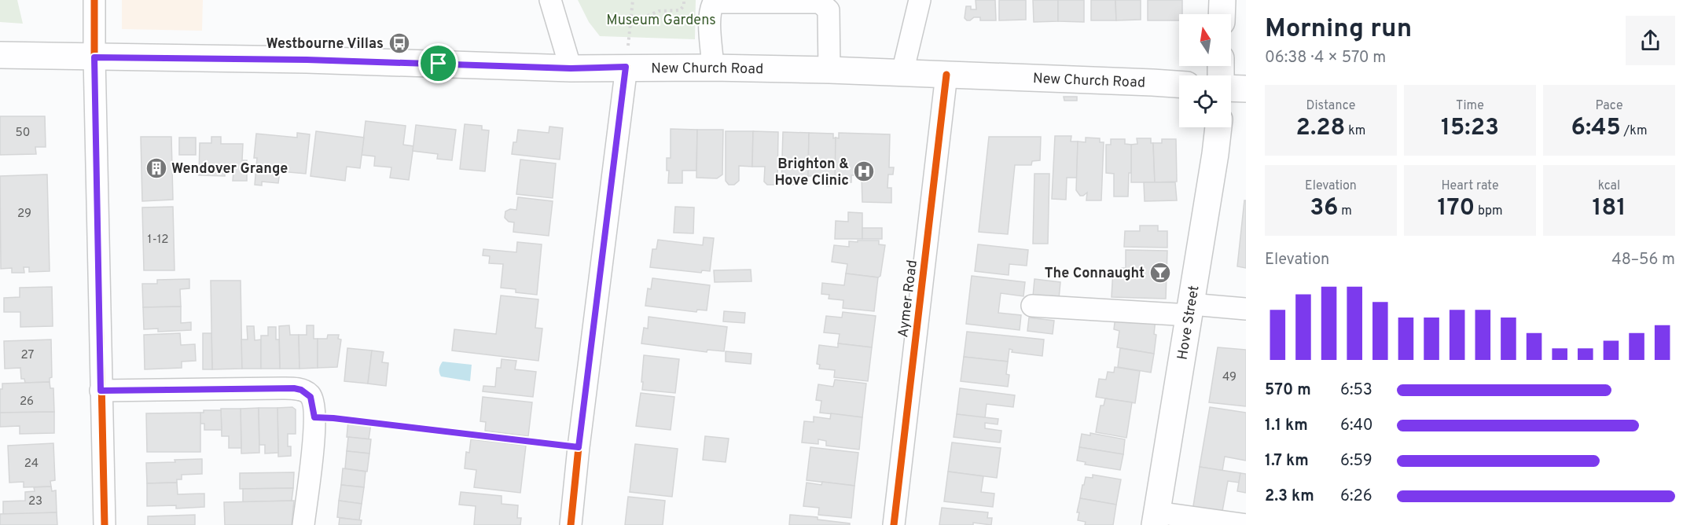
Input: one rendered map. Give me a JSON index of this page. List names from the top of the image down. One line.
{"streets":{"main road":["New Church Road","Hove Street"],"street":["Aymer Road"]},"crossings":[["New Church Road","Aymer Road"]],"parks":["Museum Gardens"],"places":{"bus stop":["Westbourne Villas"],"building":["Wendover Grange"],"hospital":["Brighton & Hove Clinic"],"bar":["The Connaught"]},"house_numbers":["50","29","1-12","27","49","26","24","23"],"north":"top","page":{"heading":["Morning run","06:38 · 4 × 570 m"],"stats":[["Distance","2.28 km"],["Time","15:23"],["Pace","6:45 /km"],["Elevation","36 m"],["Heart rate","170 bpm"],["kcal","181"]],"chart":["Elevation","48–56 m"],"list":[{"name":"570 m","note":"6:53"},{"name":"1.1 km","note":"6:40"},{"name":"1.7 km","note":"6:59"},{"name":"2.3 km","note":"6:26"}]}}
